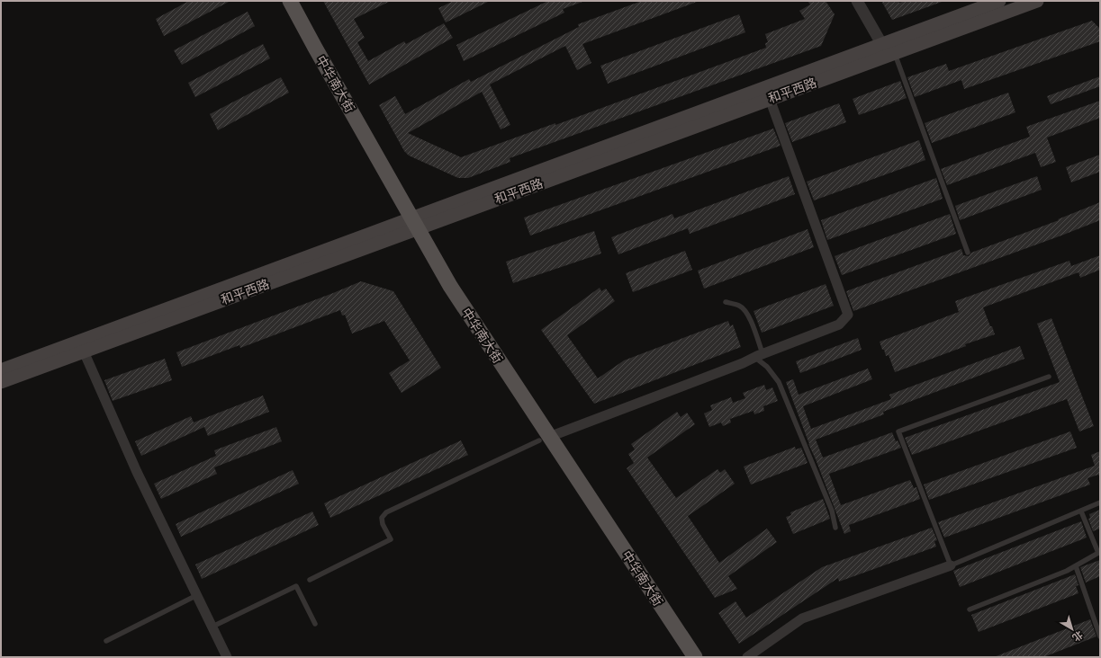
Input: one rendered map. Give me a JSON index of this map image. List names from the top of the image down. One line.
{"streets":{"main road":["中华南大街","和平西路"]},"crossings":[["中华南大街","和平西路"]],"north":"bottom right"}
